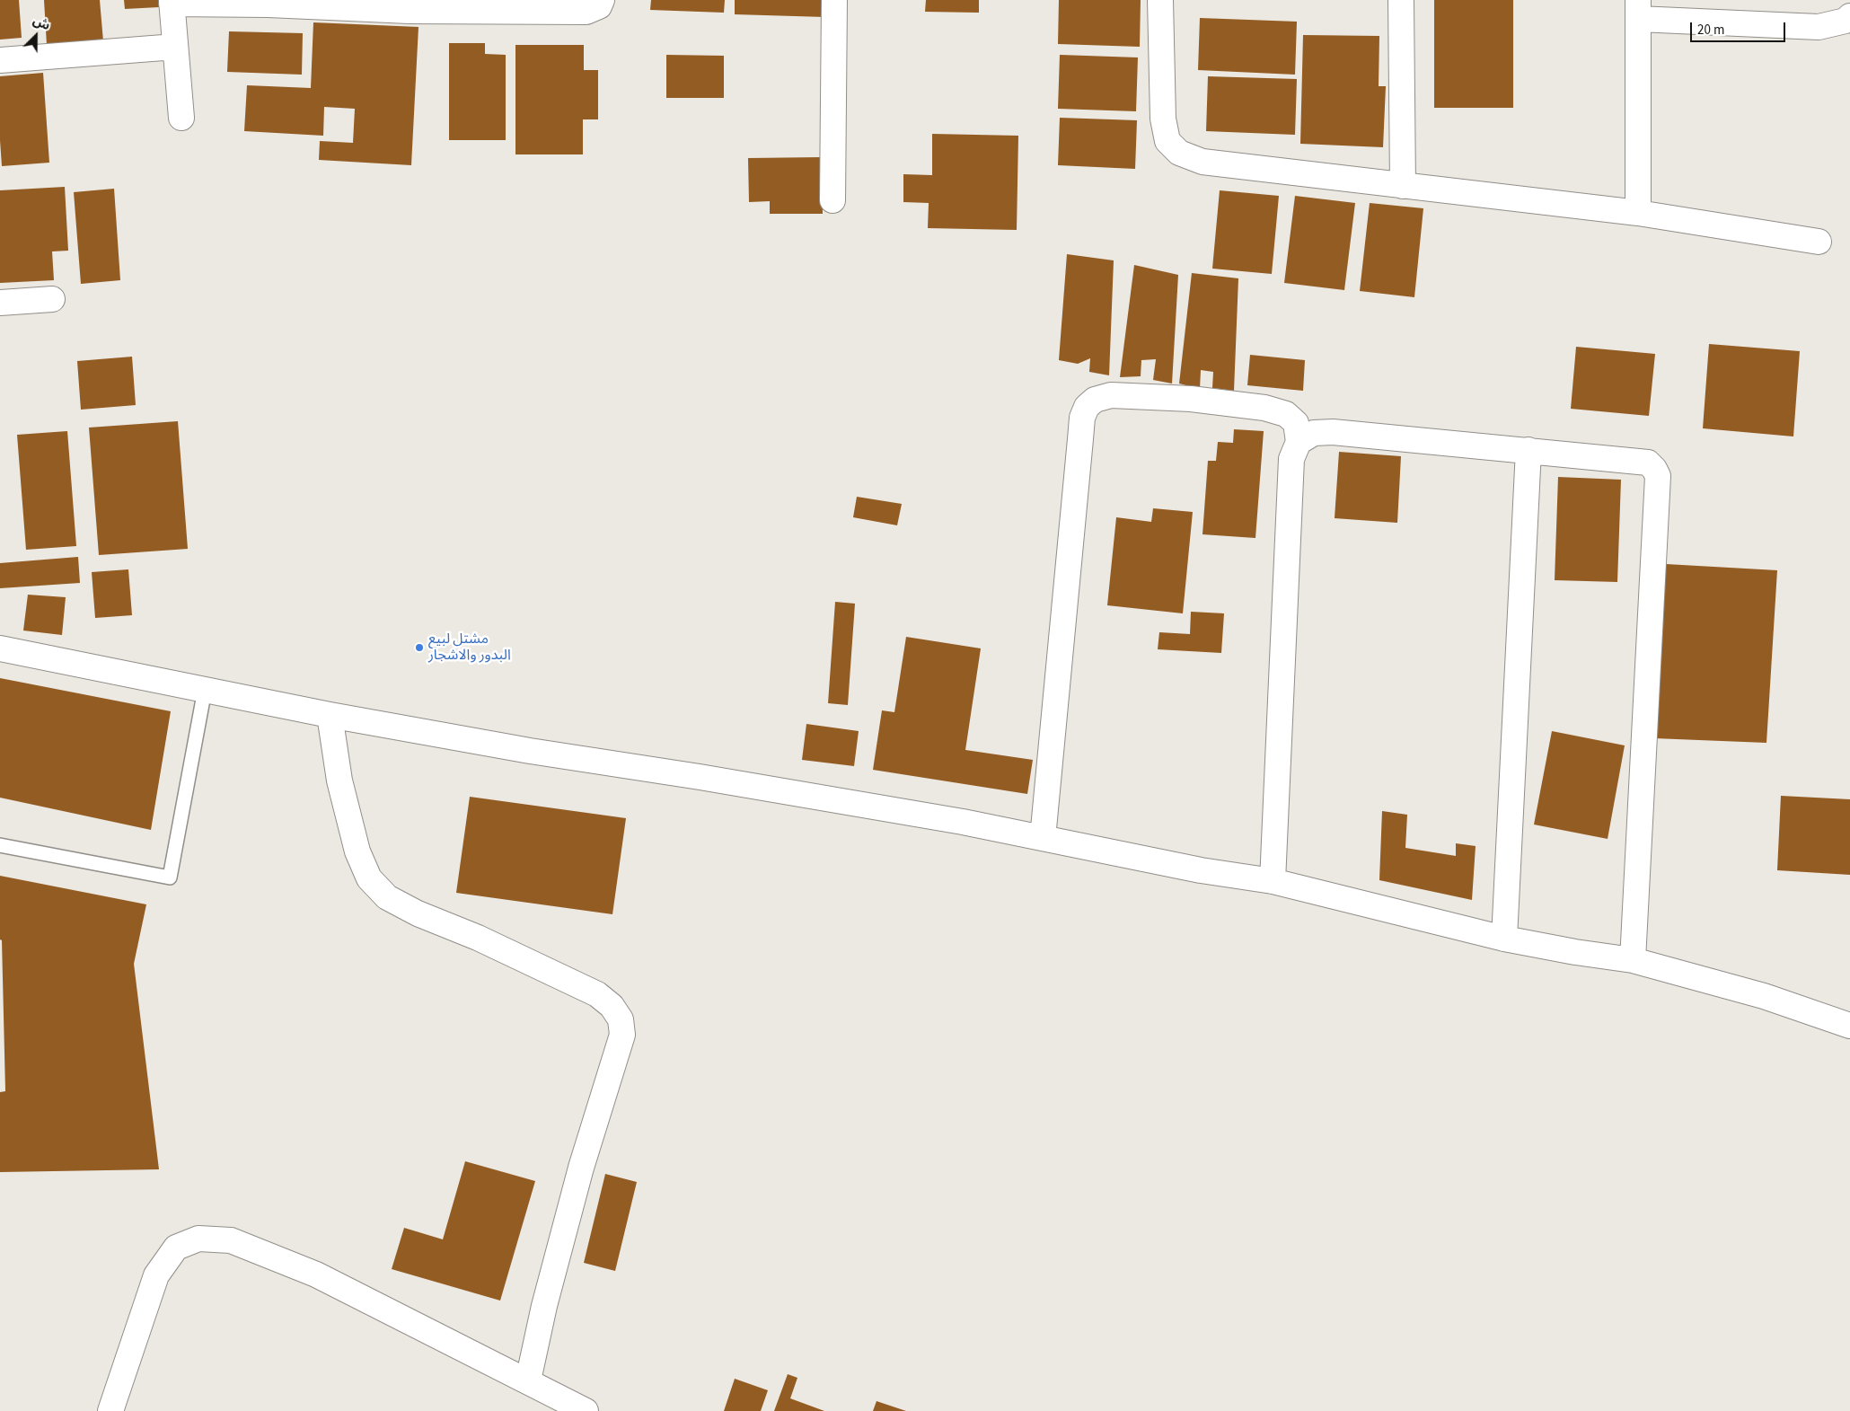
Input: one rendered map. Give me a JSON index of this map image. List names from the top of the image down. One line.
{"places":["مشتل لبيع البدور والاشجار"],"scale_bar":"20 m","north":"top right"}
